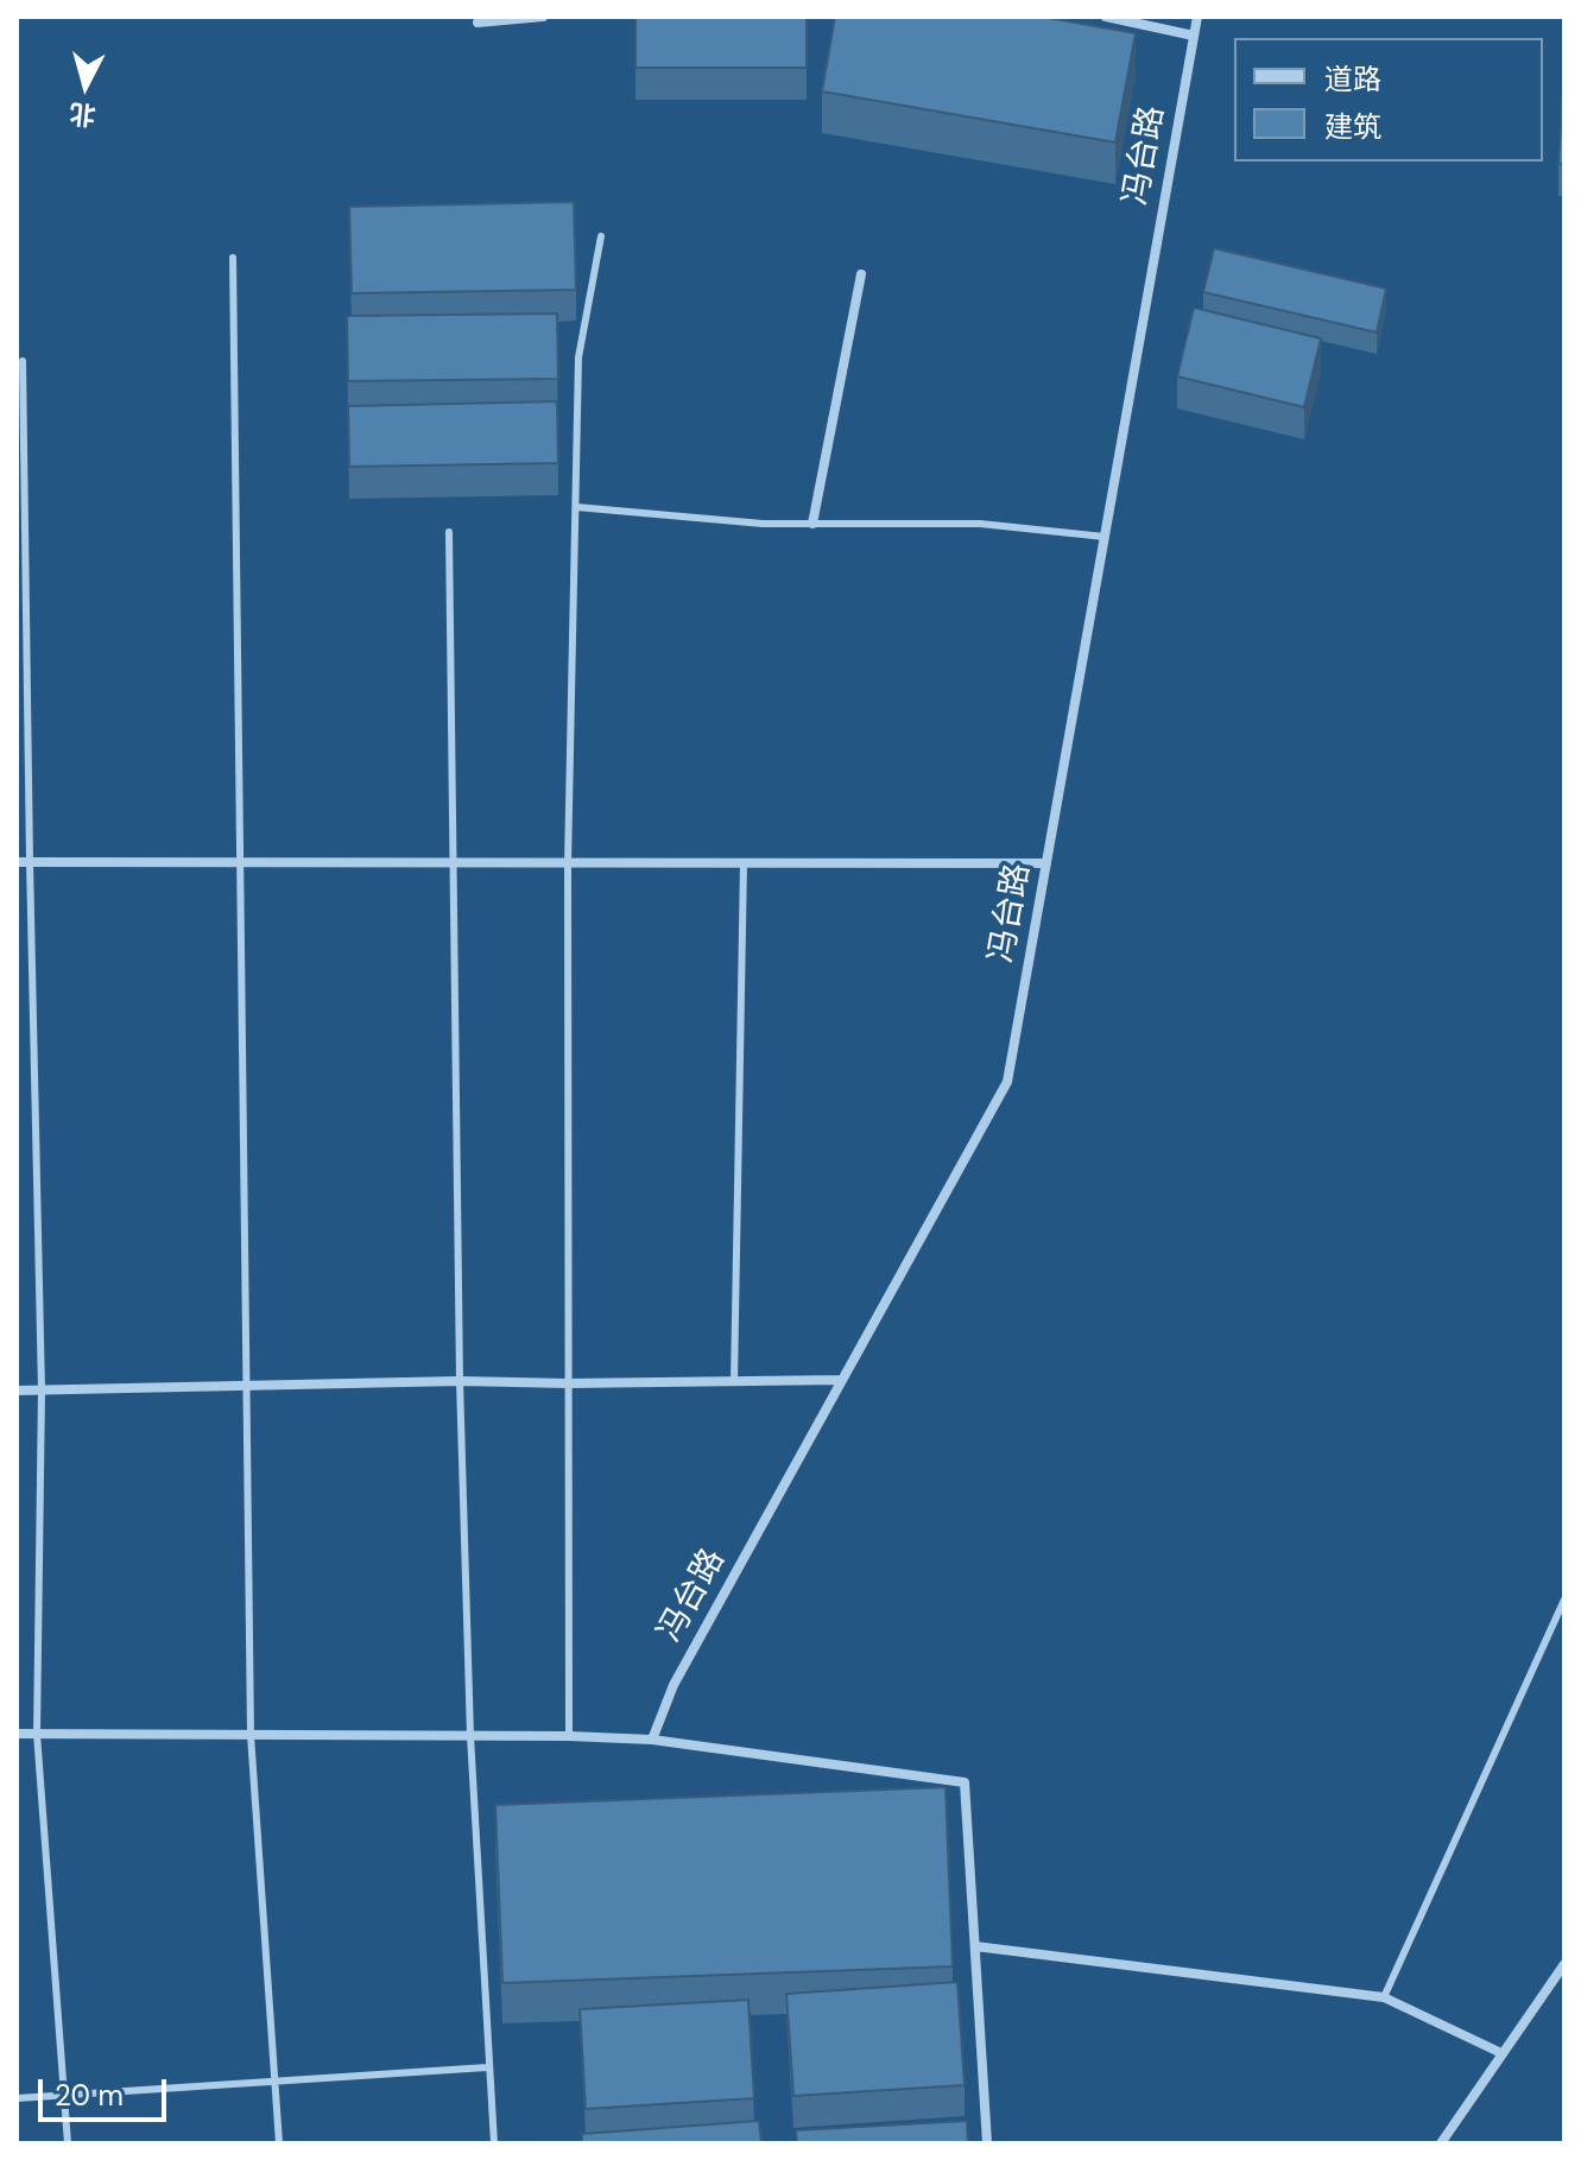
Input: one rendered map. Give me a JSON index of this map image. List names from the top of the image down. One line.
{"streets":{"street":["冯台路"]},"legend":["道路","建筑"],"scale_bar":"20 m","north":"bottom"}
